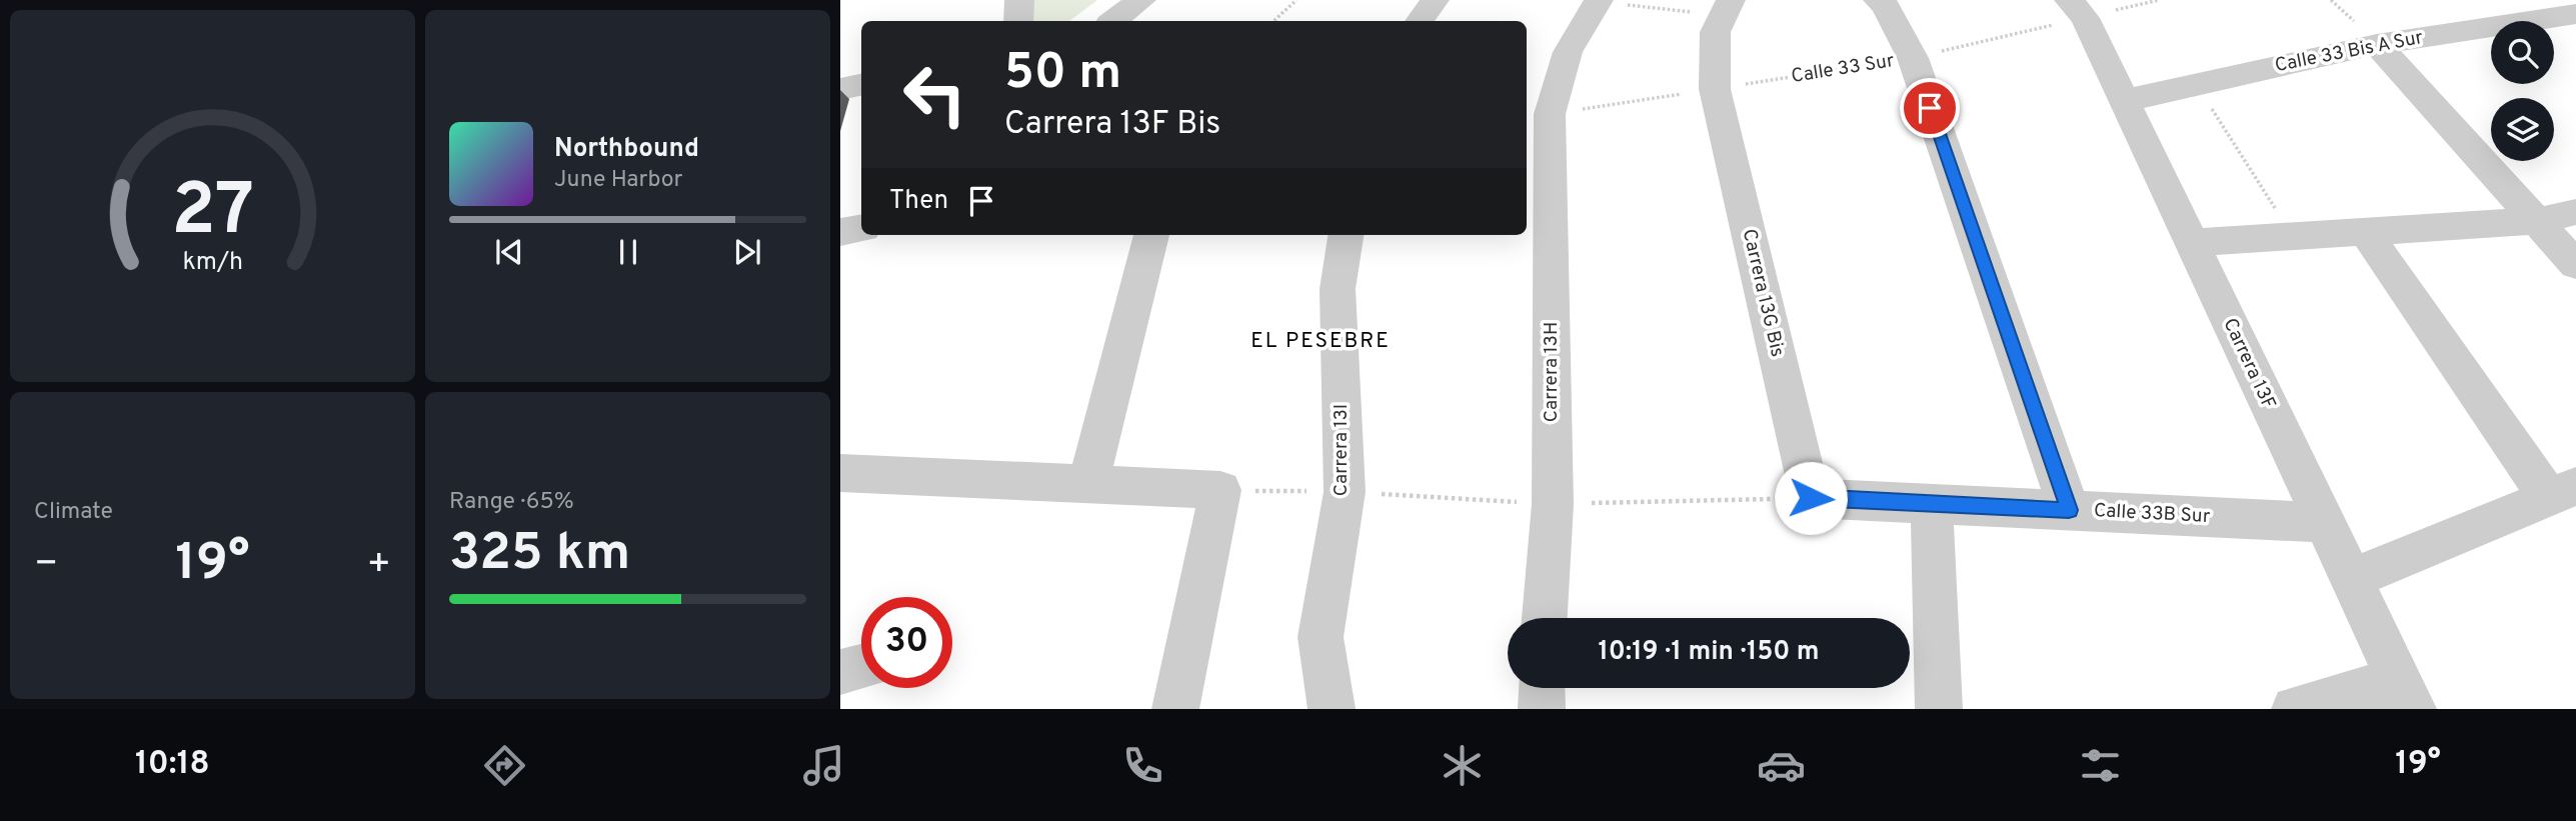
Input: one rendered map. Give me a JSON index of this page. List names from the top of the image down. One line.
{"streets":{"street":["Calle 33 Bis A Sur","Carrera 13G Bis","Carrera 13F","Carrera 13H","Carrera 13I","Calle 33B Sur"],"path":["Calle 33 Sur"]},"crossings":[["Calle 33 Bis A Sur","Carrera 13F"],["Calle 33 Sur","Carrera 13G Bis"],["Calle 33 Sur","Carrera 13F"],["Calle 33 Sur","Carrera 13H"],["Carrera 13G Bis","Calle 33B Sur"],["Carrera 13F","Calle 33B Sur"]],"districts":["EL PESEBRE"],"page":{"turn":["50 m","Carrera 13F Bis"],"song":["Northbound","June Harbor"],"then":"Then","tile":["Climate",["Range · 65%","325 km"]],"heat":["−","19°","+"],"limit":"30","trip":"10:19 · 1 min · 150 m","tabs":["10:18","19°"],"gauge":["27","km/h"]}}
